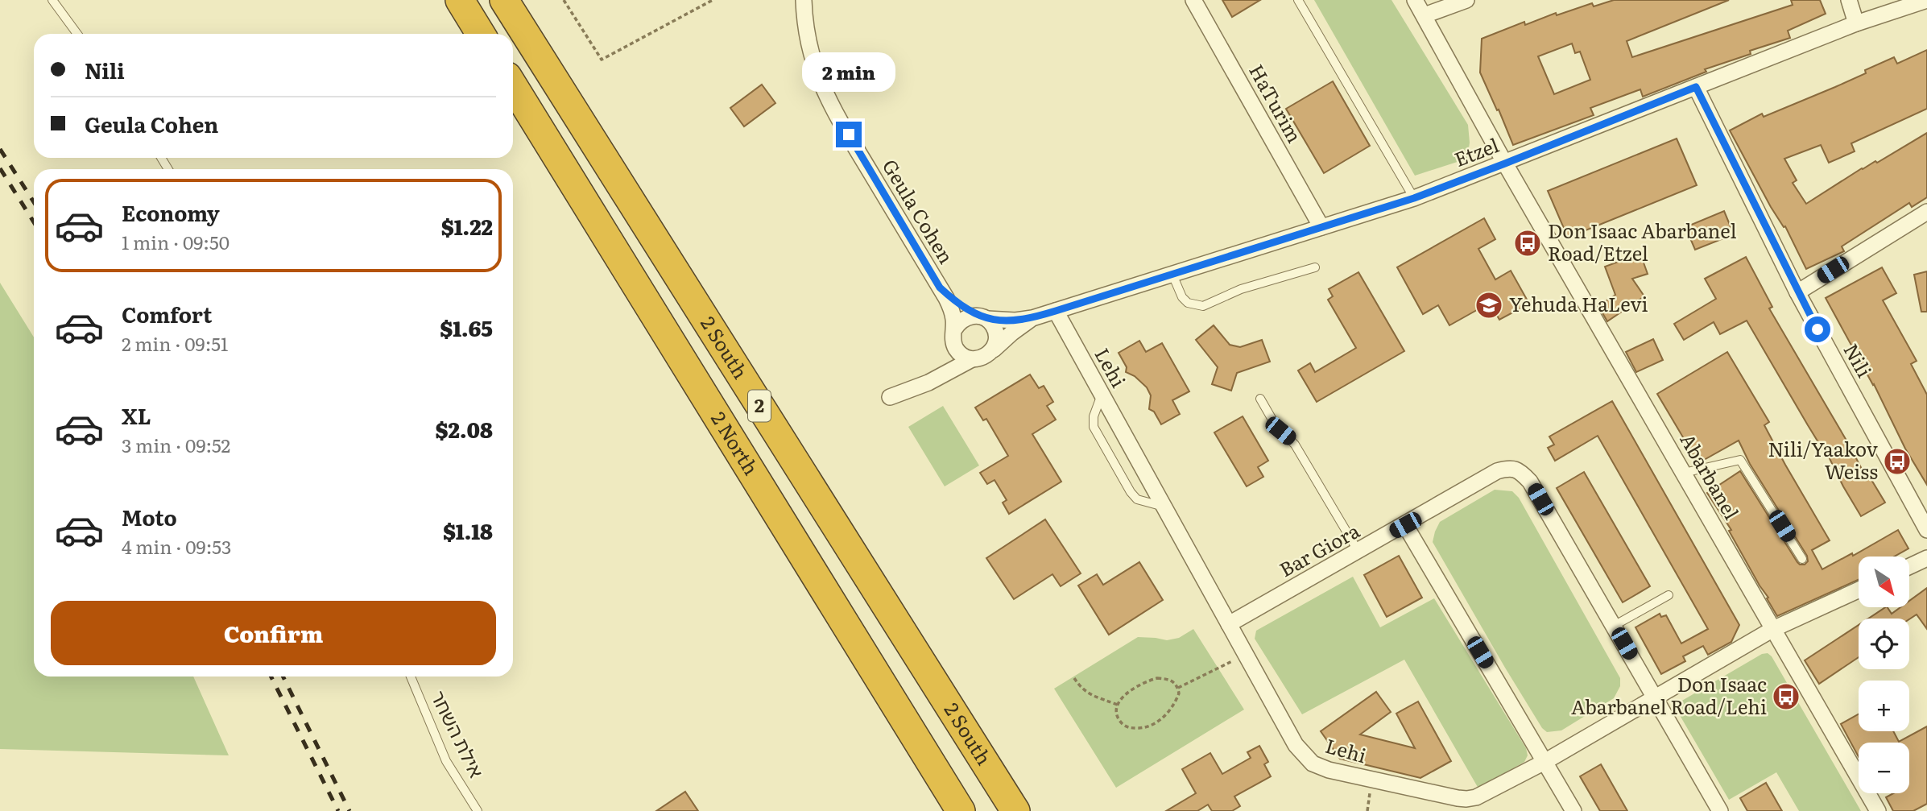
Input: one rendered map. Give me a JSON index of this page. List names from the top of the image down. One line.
{"streets":{"highway":["2 South","2","2 North"],"street":["HaTurim","Etzel","Geula Cohen","Nili","Lehi","Abarbanel","Bar Giora"],"lane":["אילת השחר"]},"crossings":[["HaTurim","Etzel"],["Etzel","Geula Cohen"],["Etzel","Nili"],["Etzel","Lehi"],["Etzel","Abarbanel"],["Lehi","Abarbanel"],["Lehi","Bar Giora"]],"places":{"bus stop":["Don Isaac Abarbanel Road/Etzel","Nili/Yaakov Weiss","Don Isaac Abarbanel Road/Lehi"],"school or university":["Yehuda HaLevi"]},"north":"bottom right","page":{"banner":["Nili","Geula Cohen"],"bubble":"2 min","list":[{"name":"Economy","note":"1 min · 09:50","value":"$1.22"},{"name":"Comfort","note":"2 min · 09:51","value":"$1.65"},{"name":"XL","note":"3 min · 09:52","value":"$2.08"},{"name":"Moto","note":"4 min · 09:53","value":"$1.18"}],"map_buttons":["+","−"],"buttons":"Confirm"}}
